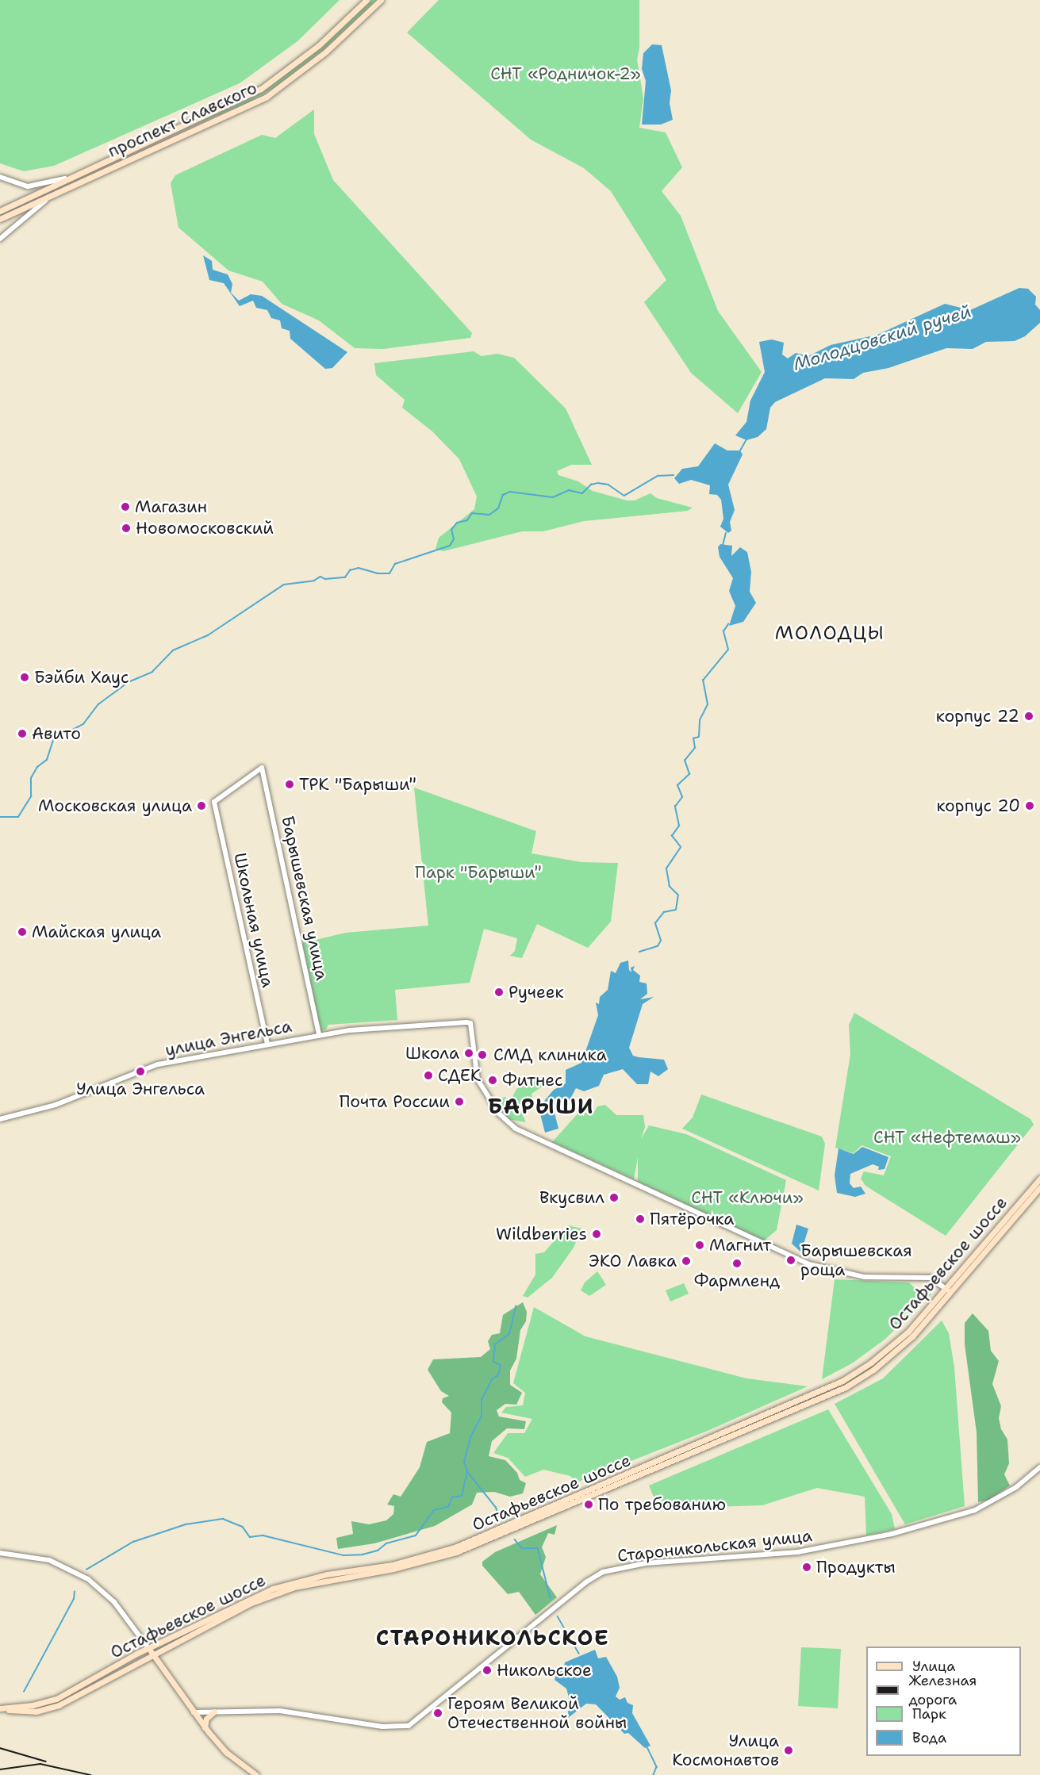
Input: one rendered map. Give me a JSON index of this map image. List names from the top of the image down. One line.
{"streets":{"main road":["проспект Славского","Остафьевское шоссе"],"street":["Барышевская улица","Школьная улица","улица Энгельса","Староникольская улица"]},"crossings":[["Барышевская улица","Школьная улица"],["Барышевская улица","улица Энгельса"],["Школьная улица","улица Энгельса"],["улица Энгельса","Остафьевское шоссе"]],"districts":["МОЛОДЦЫ","БАРЫШИ","СТАРОНИКОЛЬСКОЕ"],"water":["Молодцовский ручей"],"parks":["СНТ «Родничок-2»","Парк \"Барыши\"","СНТ «Нефтемаш»","СНТ «Ключи»"],"places":["Магазин","Новомосковский","Бэйби Хаус","корпус 22","Авито","ТРК \"Барыши\"","Московская улица","корпус 20","Майская улица","Ручеек","Школа","СМД клиника","Улица Энгельса","СДЕК","Фитнес","Почта России","Вкусвил","Пятёрочка","Wildberries","Магнит","Барышевская роща","ЭКО Лавка","Фармленд","По требованию","Продукты","Никольское","Героям Великой Отечественной войны","Улица Космонавтов"],"legend":["Улица","Железная дорога","Парк","Вода"]}
